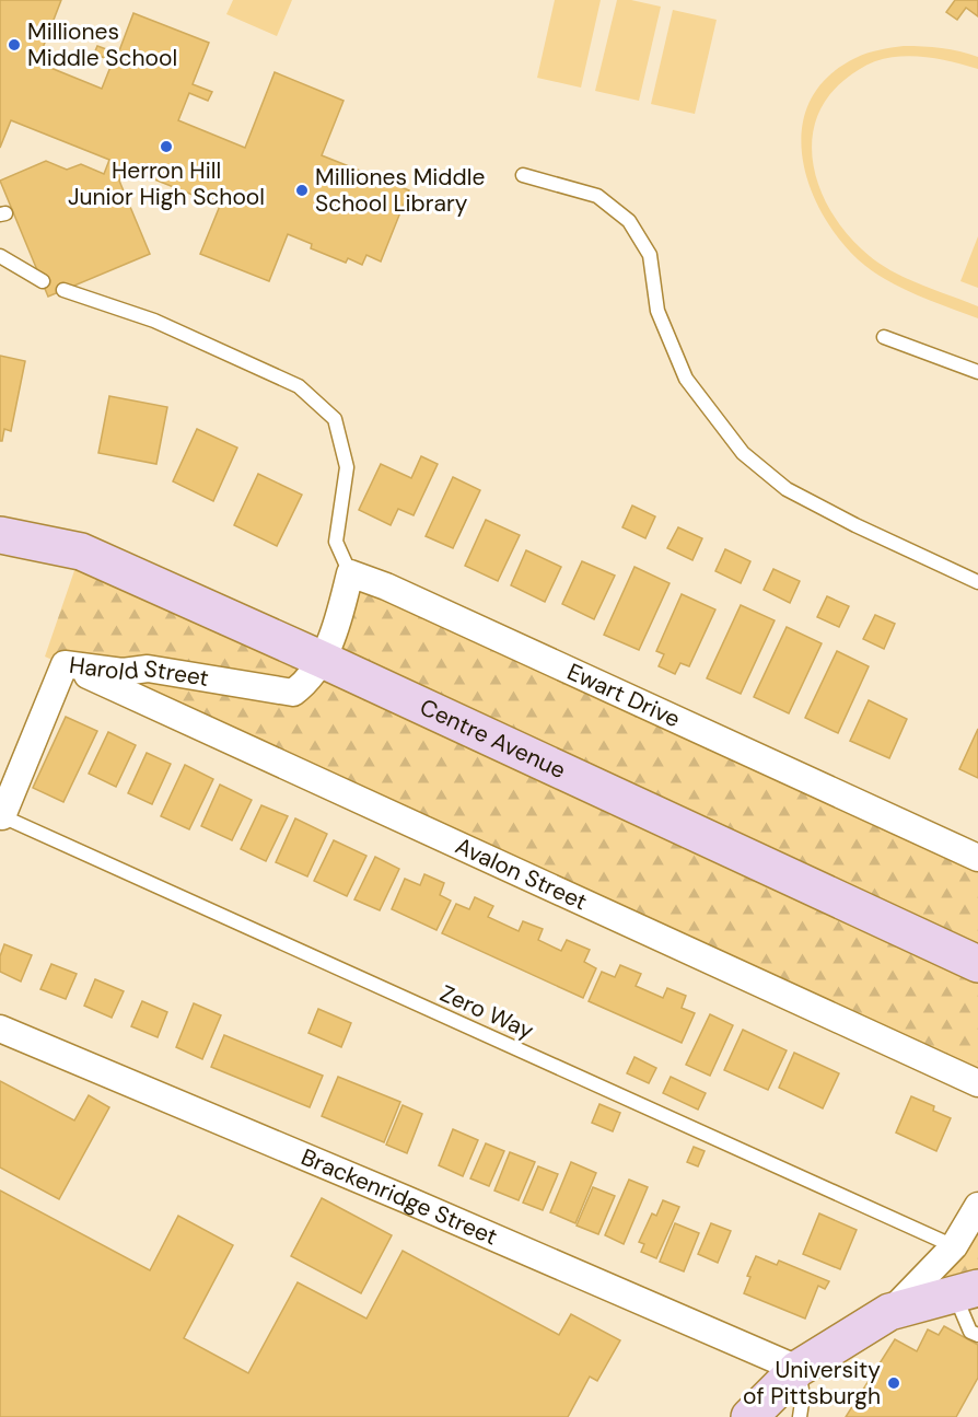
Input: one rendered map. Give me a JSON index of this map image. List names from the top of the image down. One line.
{"streets":{"main road":["Centre Avenue"],"street":["Harold Street","Ewart Drive","Avalon Street","Brackenridge Street"],"lane":["Zero Way"]},"crossings":[["Harold Street","Centre Avenue"],["Harold Street","Avalon Street"],["Harold Street","Zero Way"]],"places":["Milliones Middle School","Herron Hill Junior High School","Milliones Middle School Library","University of Pittsburgh"]}
